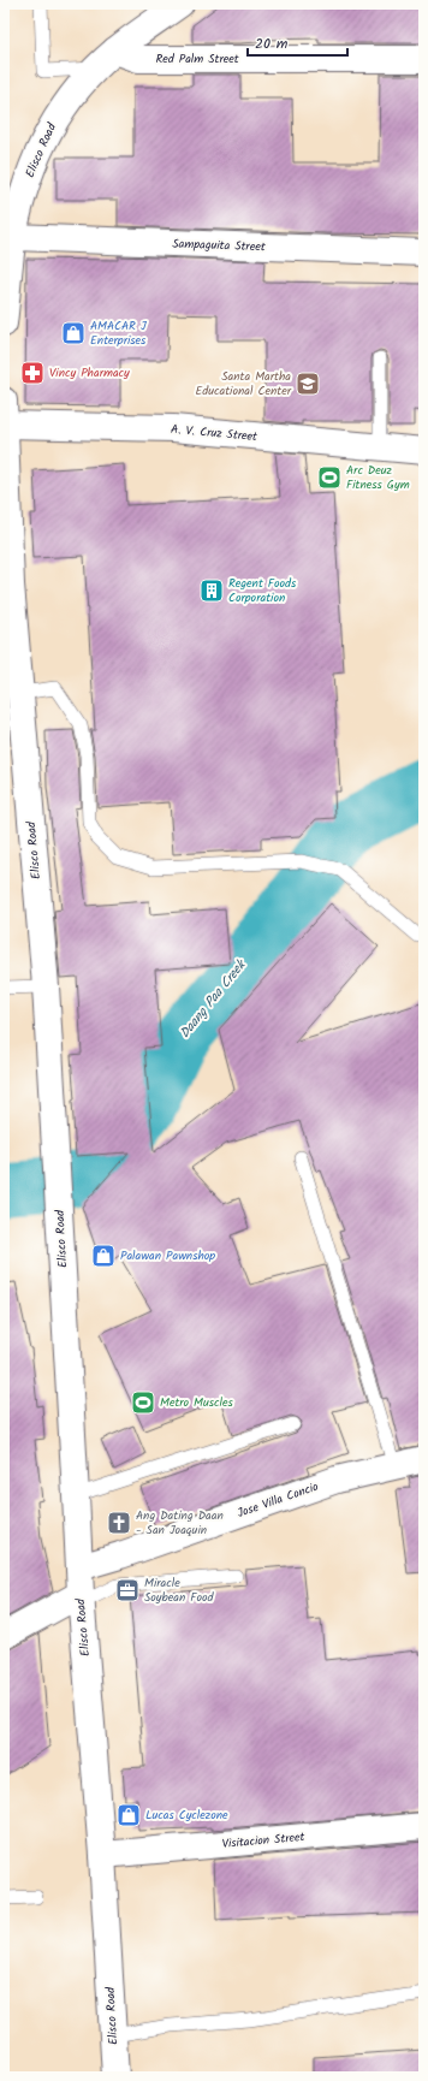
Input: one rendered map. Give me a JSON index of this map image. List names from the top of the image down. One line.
{"streets":{"main road":["Red Palm Street","Elisco Road","Sampaguita Street","A. V. Cruz Street","Jose Villa Concio","Visitacion Street"]},"crossings":[["Red Palm Street","Elisco Road"],["Elisco Road","Sampaguita Street"],["Elisco Road","A. V. Cruz Street"],["Elisco Road","Jose Villa Concio"],["Elisco Road","Visitacion Street"]],"water":["Daang Paa Creek"],"places":{"shop":["AMACAR J Enterprises","Palawan Pawnshop","Lucas Cyclezone"],"pharmacy":["Vincy Pharmacy"],"school or university":["Santa Martha Educational Center"],"sports":["Arc Deuz Fitness Gym","Metro Muscles"],"building":["Regent Foods Corporation"],"church":["Ang Dating Daan - San Joaquin"],"office":["Miracle Soybean Food"]},"scale_bar":"20 m"}
